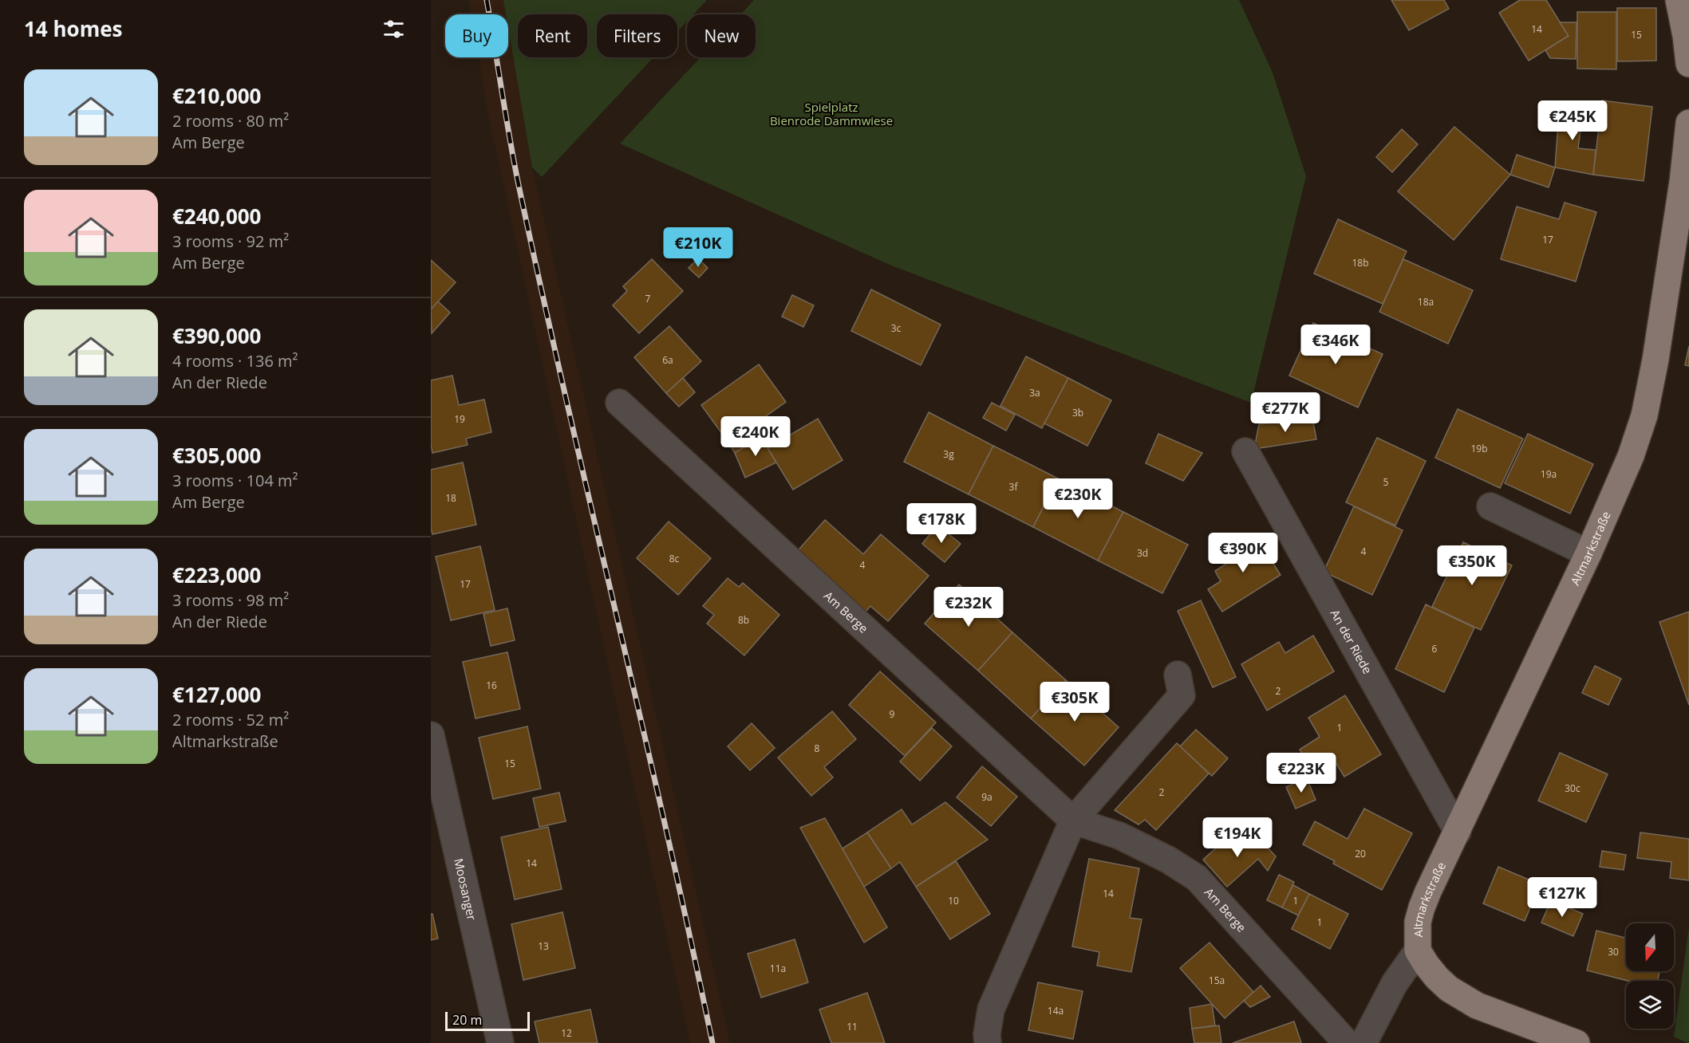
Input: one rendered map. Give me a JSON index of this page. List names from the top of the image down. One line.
{"streets":{"main road":["Altmarkstraße"],"street":["Am Berge","An der Riede","Moosanger"]},"crossings":[["Altmarkstraße","An der Riede"]],"parks":["Spielplatz Bienrode Dammwiese"],"house_numbers":["14","15","17","18b","7","18a","3c","6a","3a","3b","19","19b","3g","19a","5","3f","18","4","3d","8c","4","17","8b","6","16","2","9","1","8","15","30c","2","9a","20","14","14","10","1","1","13","30","11a","15a","14a","11","12"],"scale_bar":"20 m","north":"bottom","page":{"heading":"14 homes","chip":["Buy","Rent","Filters","New"],"list":[{"name":"€210,000","note":"2 rooms · 80 m² · Am Berge"},{"name":"€240,000","note":"3 rooms · 92 m² · Am Berge"},{"name":"€390,000","note":"4 rooms · 136 m² · An der Riede"},{"name":"€305,000","note":"3 rooms · 104 m² · Am Berge"},{"name":"€223,000","note":"3 rooms · 98 m² · An der Riede"},{"name":"€127,000","note":"2 rooms · 52 m² · Altmarkstraße"}],"price":["€245K","€210K","€346K","€277K","€240K","€230K","€178K","€390K","€350K","€232K","€305K","€223K","€194K","€127K"],"scale":"20 m"}}
